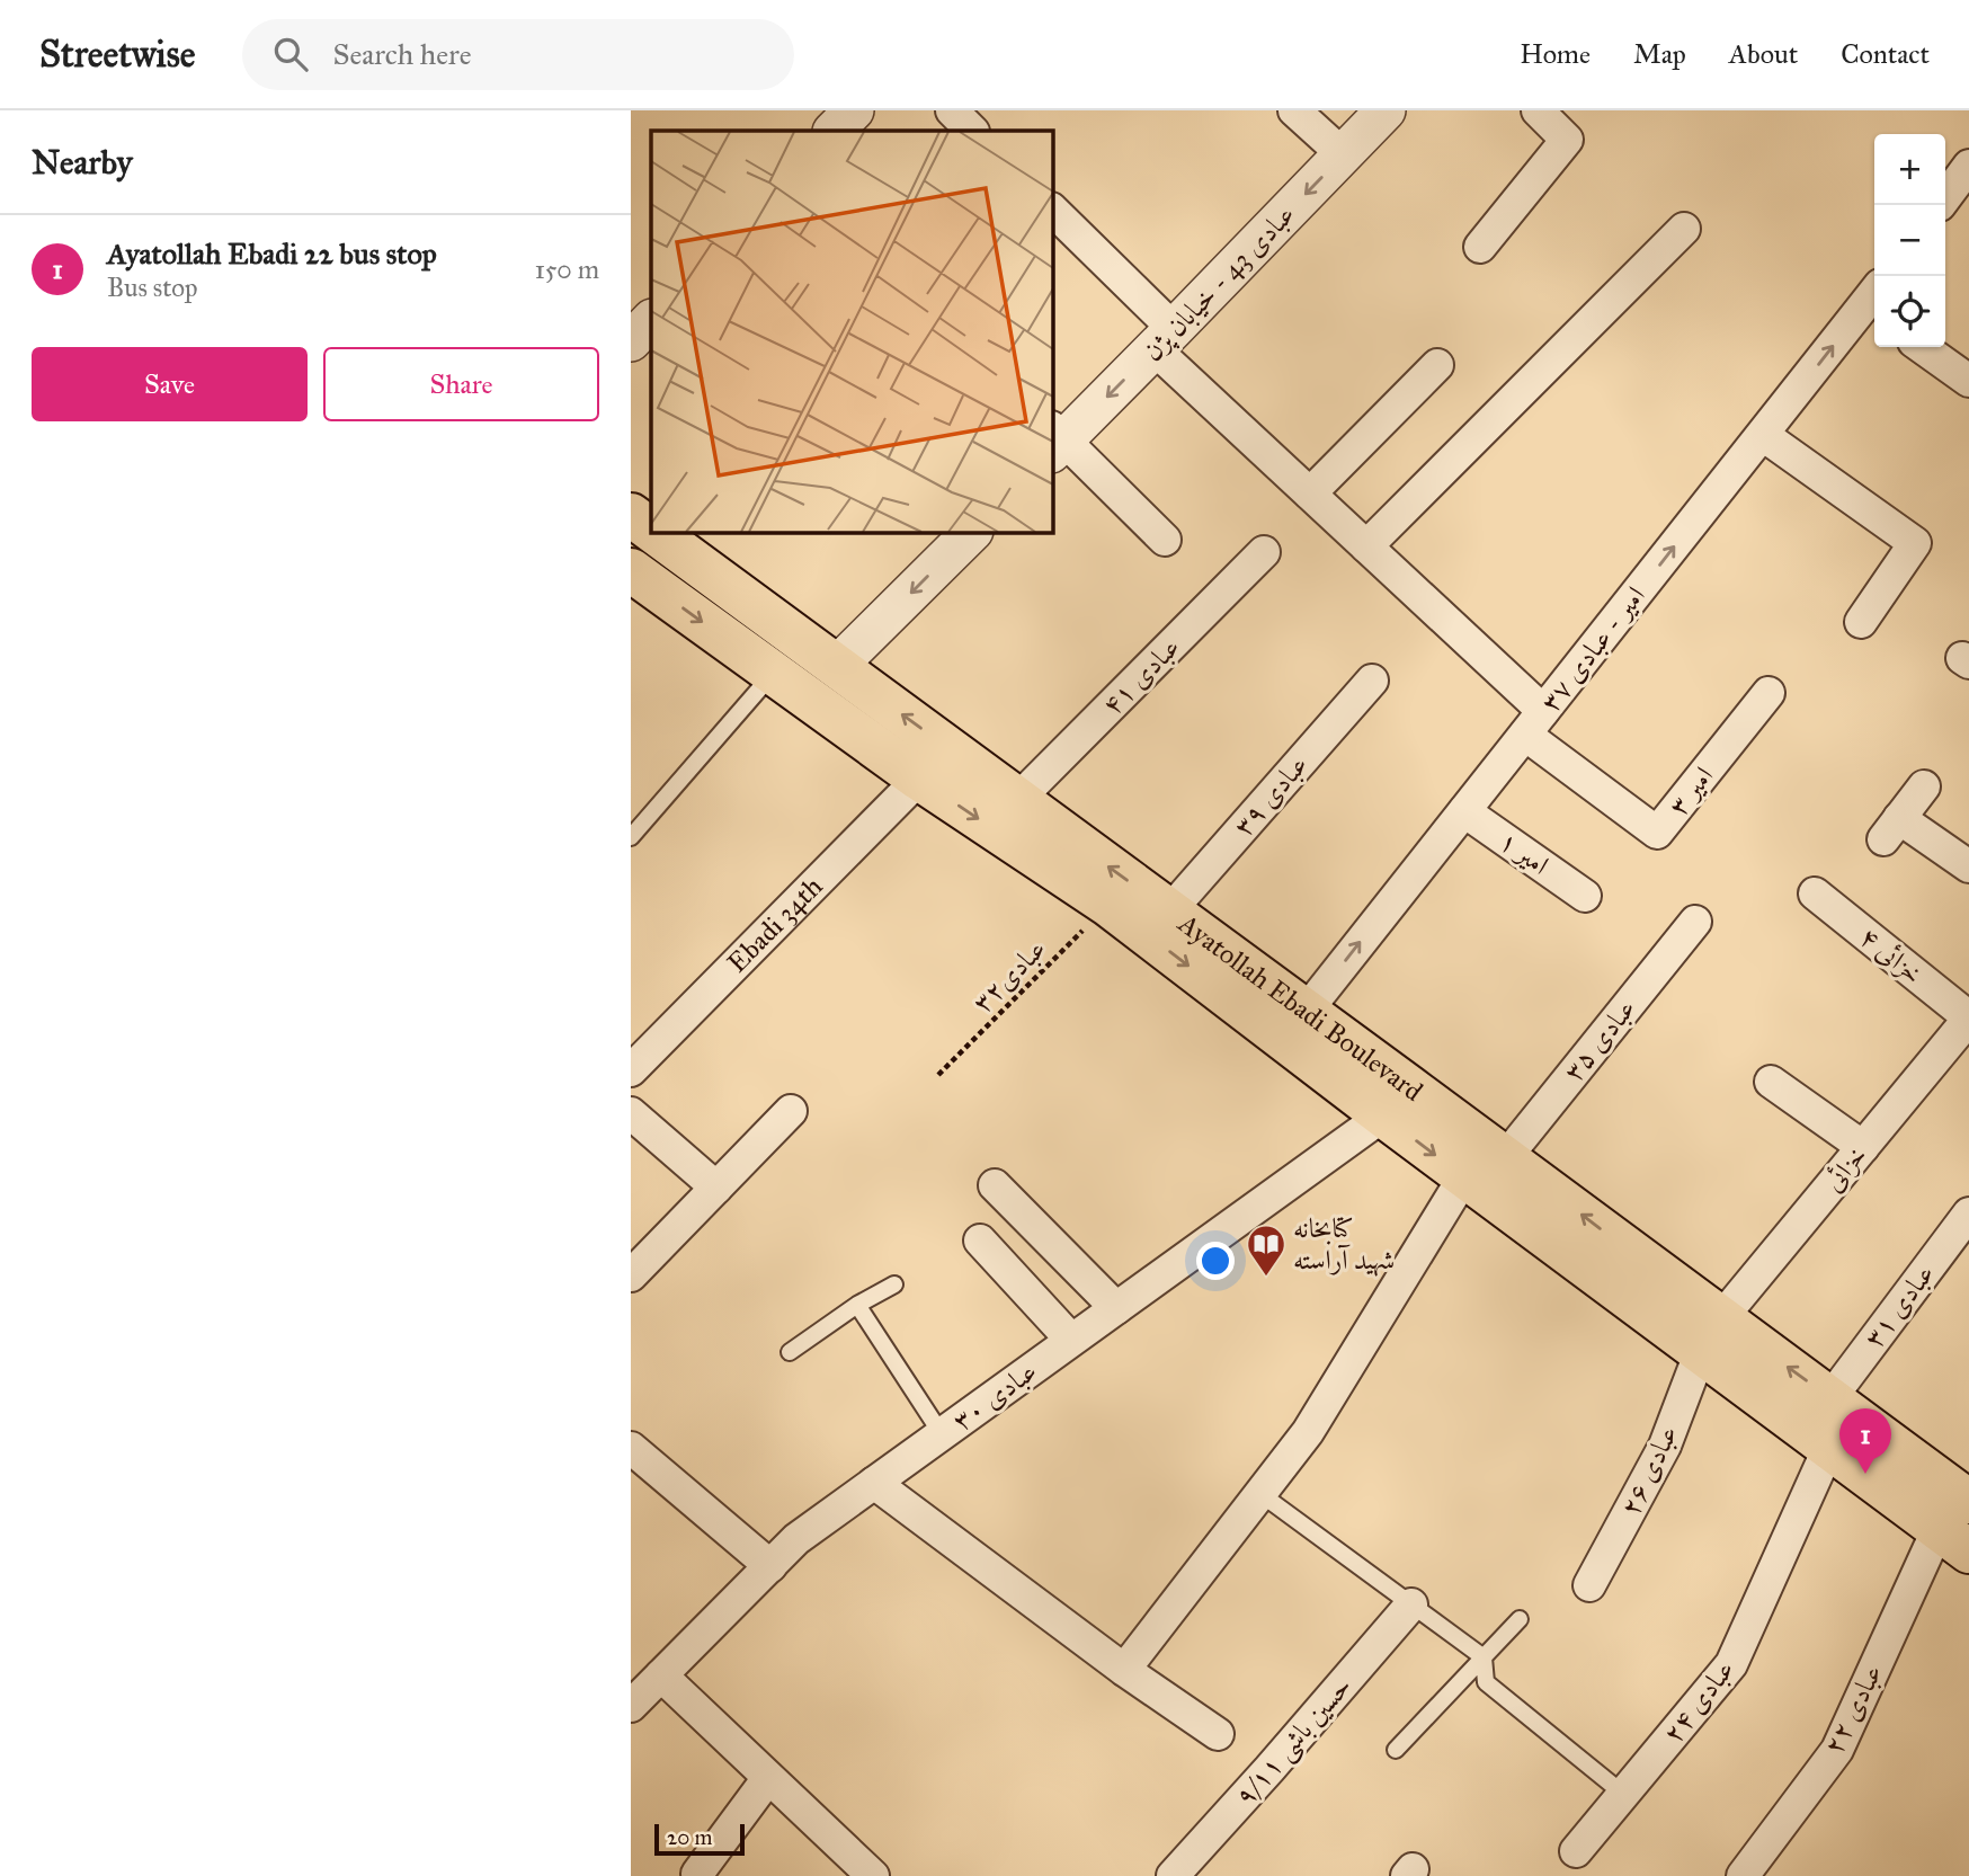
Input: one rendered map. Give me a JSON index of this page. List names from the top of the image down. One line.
{"streets":{"main road":["Ayatollah Ebadi Boulevard"],"street":["عبادی 43 - خیابان پژن","امیر - عبادی ۳۷","عبادی ۴۱","امیر ۳","عبادی ۳۹","امیر ۱","Ebadi 34th","خزائی ۴","عبادی ۳۵","خزائی","عبادی ۳۱","عبادی ۳۰","عبادی ۲۶","عبادی ۲۴","عبادی ۲۲","حسین باشی ۹/۱۱"],"path":["عبادی۳۲"]},"crossings":[["امیر - عبادی ۳۷","امیر ۳"],["امیر - عبادی ۳۷","امیر ۱"],["امیر - عبادی ۳۷","Ayatollah Ebadi Boulevard"],["عبادی ۴۱","Ayatollah Ebadi Boulevard"],["عبادی ۳۹","Ayatollah Ebadi Boulevard"],["Ebadi 34th","Ayatollah Ebadi Boulevard"],["خزائی ۴","خزائی"],["عبادی۳۲","Ayatollah Ebadi Boulevard"],["Ayatollah Ebadi Boulevard","عبادی ۳۵"],["Ayatollah Ebadi Boulevard","خزائی"],["Ayatollah Ebadi Boulevard","عبادی ۳۱"],["Ayatollah Ebadi Boulevard","عبادی ۳۰"],["Ayatollah Ebadi Boulevard","عبادی ۲۶"],["Ayatollah Ebadi Boulevard","عبادی ۲۴"],["Ayatollah Ebadi Boulevard","عبادی ۲۲"],["خزائی","عبادی ۲۶"]],"places":{"library":["کتابخانه شهید آراسته"]},"scale_bar":"20 m","page":{"header":"Streetwise","search":"Search here","nav":["Home","Map","About","Contact"],"heading":"Nearby","map_buttons":["+","−"],"list":[{"mark":"1","name":"Ayatollah Ebadi 22 bus stop","note":"Bus stop","value":"150 m"}],"buttons":["Save","Share"],"pins":"1","scale":"20 m"}}
